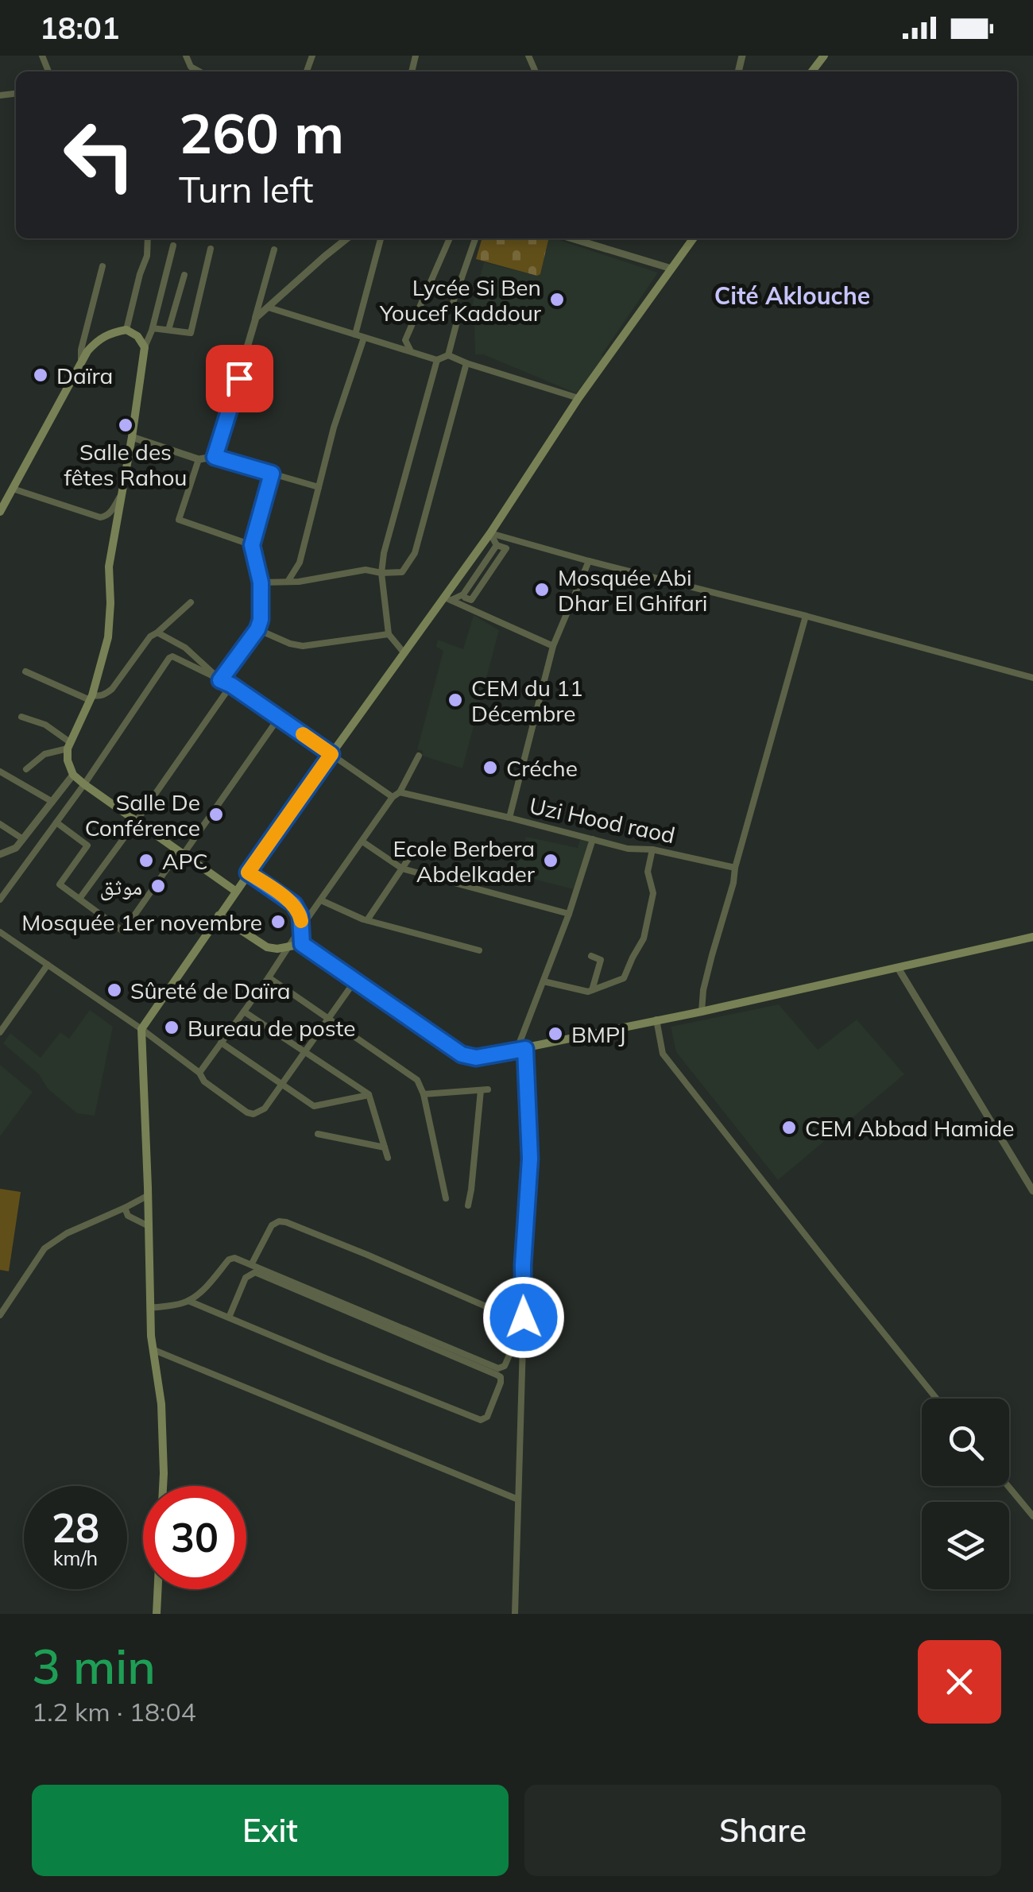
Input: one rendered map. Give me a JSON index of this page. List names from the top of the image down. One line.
{"streets":{"street":["Uzi Hood raod"]},"districts":["Cité Aklouche"],"places":["Lycée Si Ben Youcef Kaddour","Daïra","Salle des fêtes Rahou","Mosquée Abi Dhar El Ghifari","CEM du 11 Décembre","Créche","Salle De Conférence","APC","Ecole Berbera Abdelkader","موثق","Mosquée 1er novembre","Sûreté de Daïra","Bureau de poste","BMPJ","CEM Abbad Hamide"],"page":{"status":"18:01","turn":["260 m","Turn left"],"speed":"28 km/h","limit":"30","heading":["3 min","1.2 km · 18:04"],"buttons":["Exit","Share"]}}
